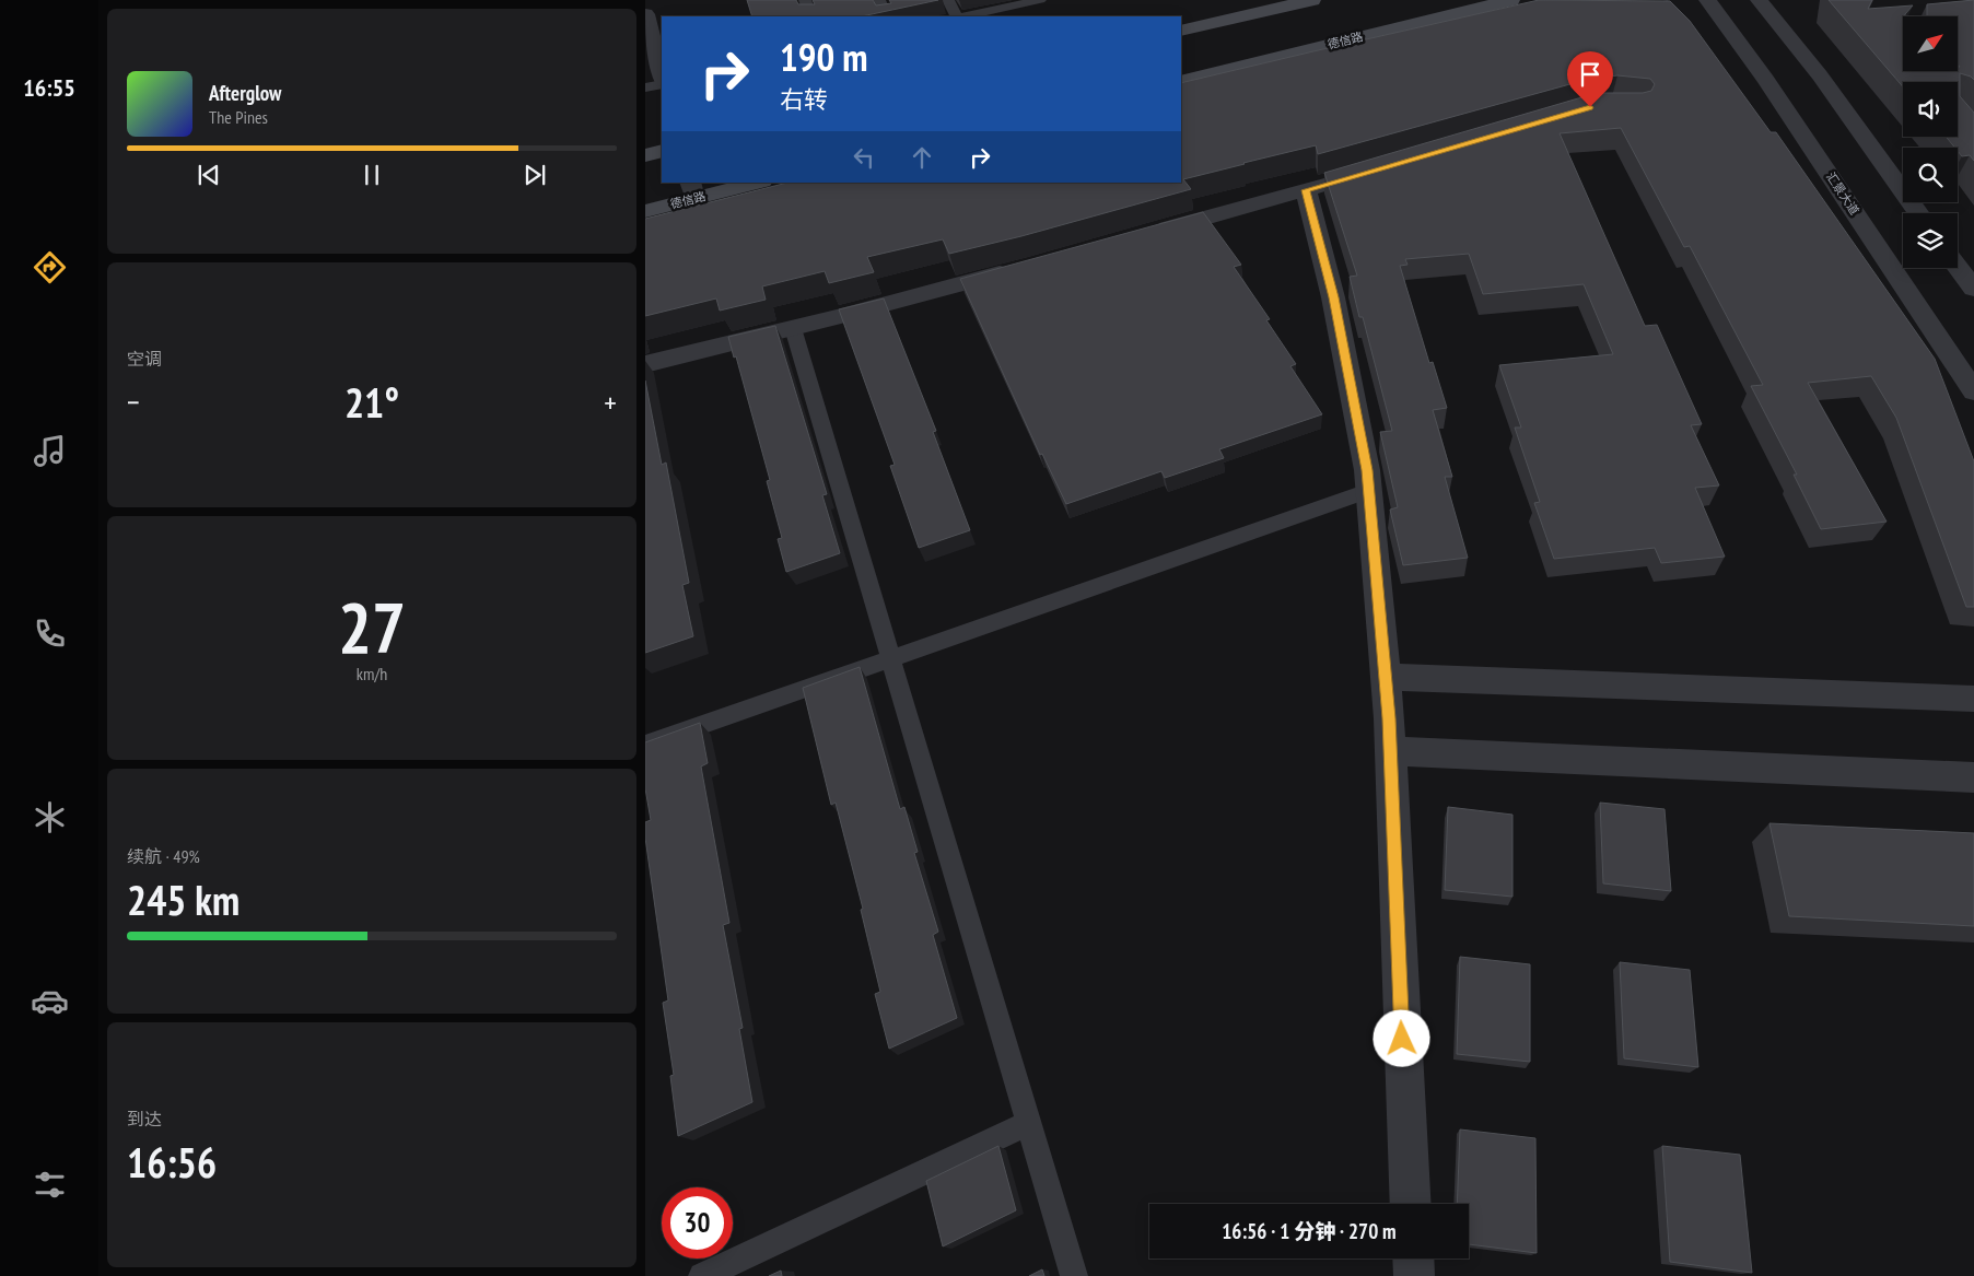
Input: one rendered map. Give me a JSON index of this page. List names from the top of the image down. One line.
{"streets":{"main road":["德信路"],"street":["汇景大道"]},"north":"top right","page":{"tabs":"16:55","turn":["190 m","右转"],"song":["Afterglow","The Pines"],"tile":["空调",["27","km/h"],["续航 · 49%","245 km"],["到达","16:56"]],"heat":["−","21°","+"],"limit":"30","trip":"16:56 · 1 分钟 · 270 m"}}
